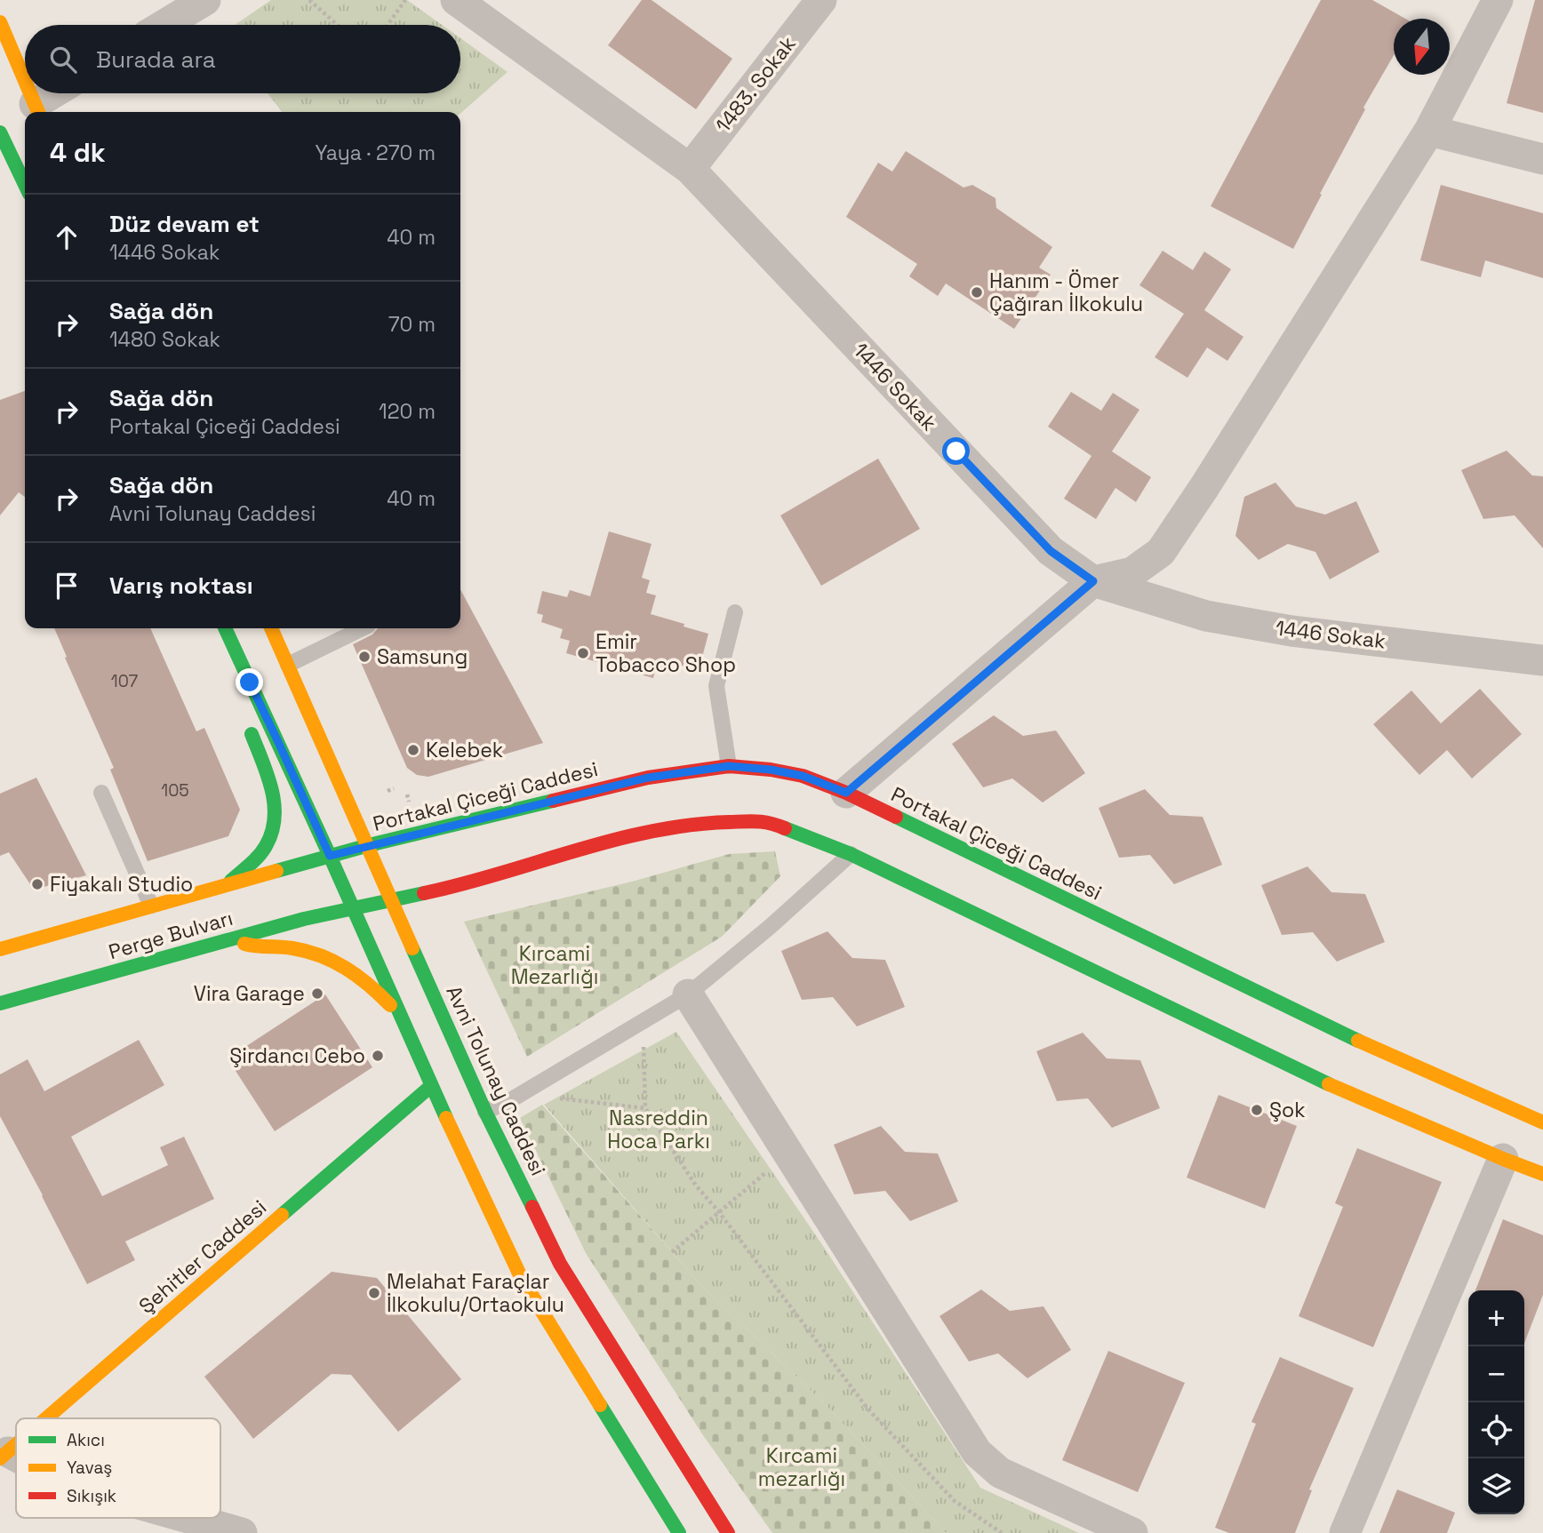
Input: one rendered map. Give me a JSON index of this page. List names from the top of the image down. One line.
{"streets":{"main road":["Portakal Çiceği Caddesi","Perge Bulvarı","Avni Tolunay Caddesi","Şehitler Caddesi"],"street":["1483. Sokak","1446 Sokak"]},"crossings":[["1483. Sokak","1446 Sokak"],["Portakal Çiceği Caddesi","Perge Bulvarı"],["Portakal Çiceği Caddesi","Avni Tolunay Caddesi"]],"parks":["Kırcami Mezarlığı","Nasreddin Hoca Parkı","Kırcami mezarlığı"],"places":["Hanım - Ömer Çağıran İlkokulu","Emir Tobacco Shop","Samsung","Kelebek","Fiyakalı Studio","Vira Garage","Şirdancı Cebo","Şok","Melahat Faraçlar İlkokulu/Ortaokulu"],"house_numbers":["107","105"],"legend":["Akıcı","Yavaş","Sıkışık"],"north":"bottom","page":{"search":"Burada ara","heading":["4 dk","Yaya · 270 m"],"list":[["Düz devam et","1446 Sokak","40 m"],["Sağa dön","1480 Sokak","70 m"],["Sağa dön","Portakal Çiceği Caddesi","120 m"],["Sağa dön","Avni Tolunay Caddesi","40 m"],"Varış noktası"],"map_buttons":["+","−"]}}
